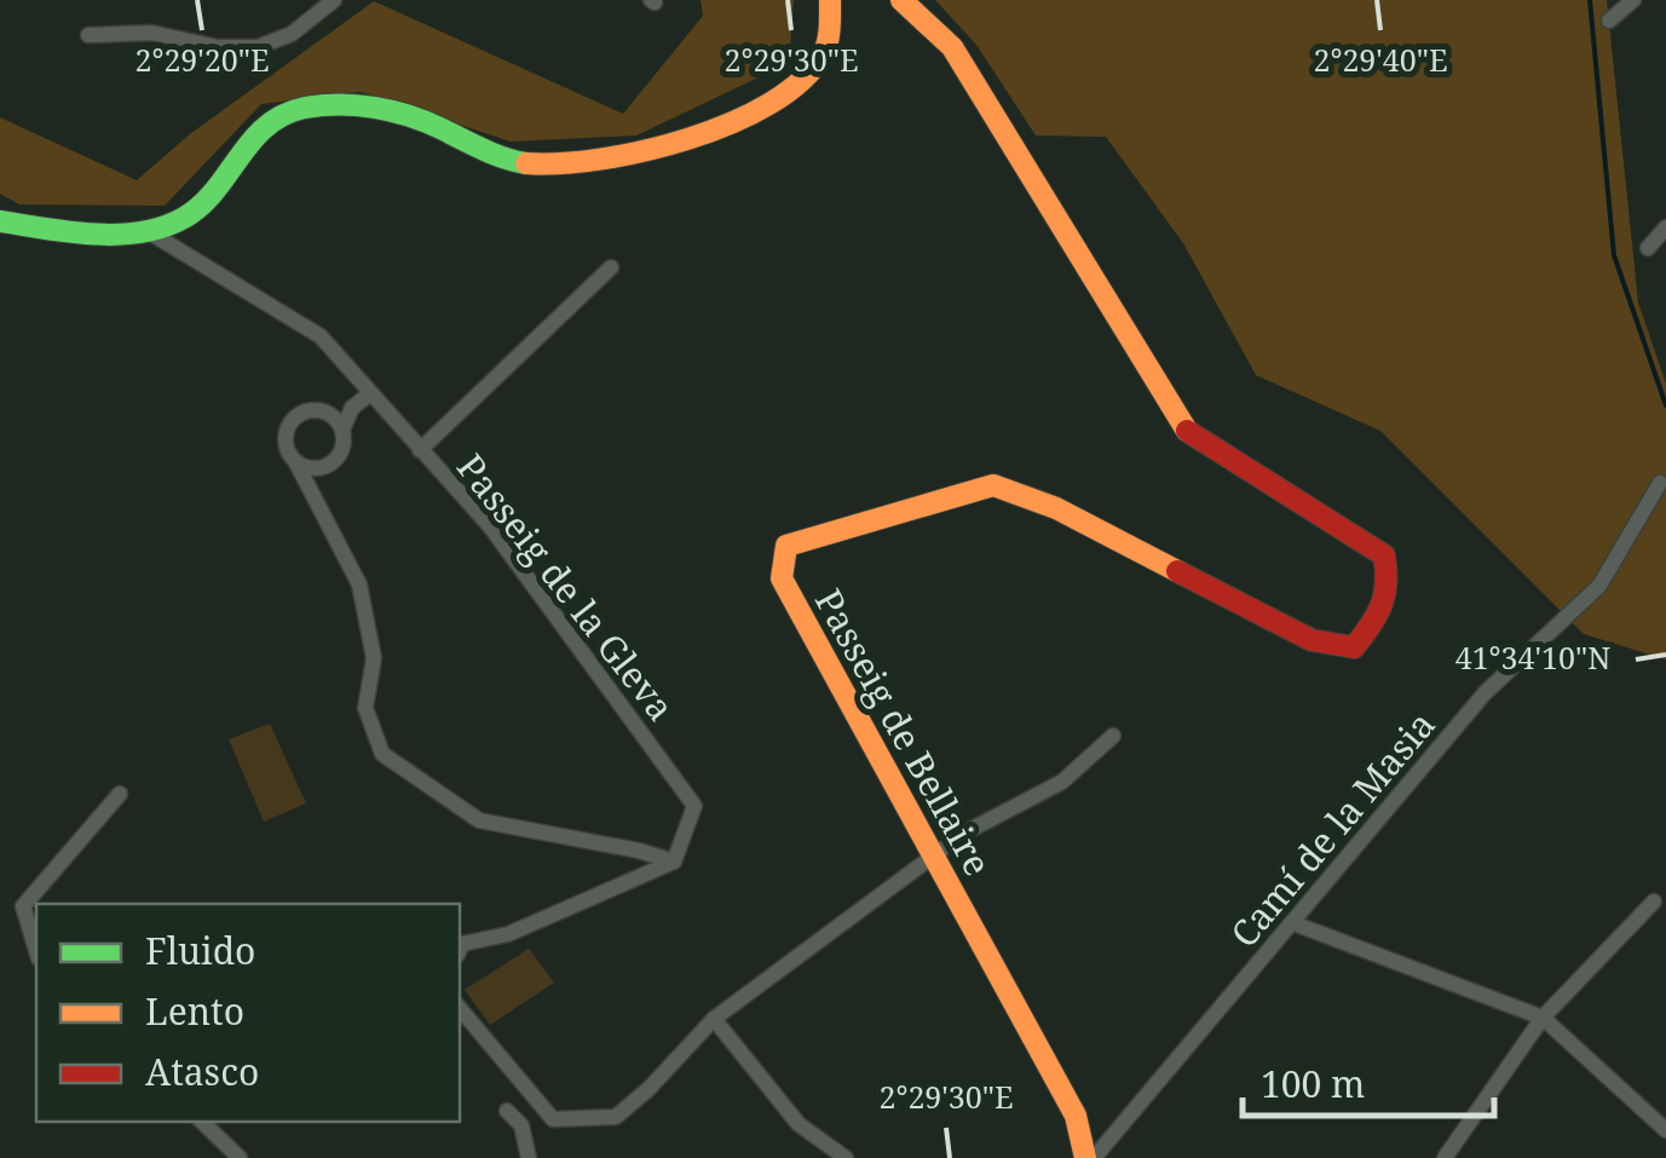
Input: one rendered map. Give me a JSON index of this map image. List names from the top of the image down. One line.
{"streets":{"street":["Passeig de la Gleva","Passeig de Bellaire","Camí de la Masia"]},"legend":["Fluido","Lento","Atasco"],"scale_bar":"100 m","coordinates":["2°29'20\"E","2°29'30\"E","2°29'40\"E","41°34'10\"N"]}
